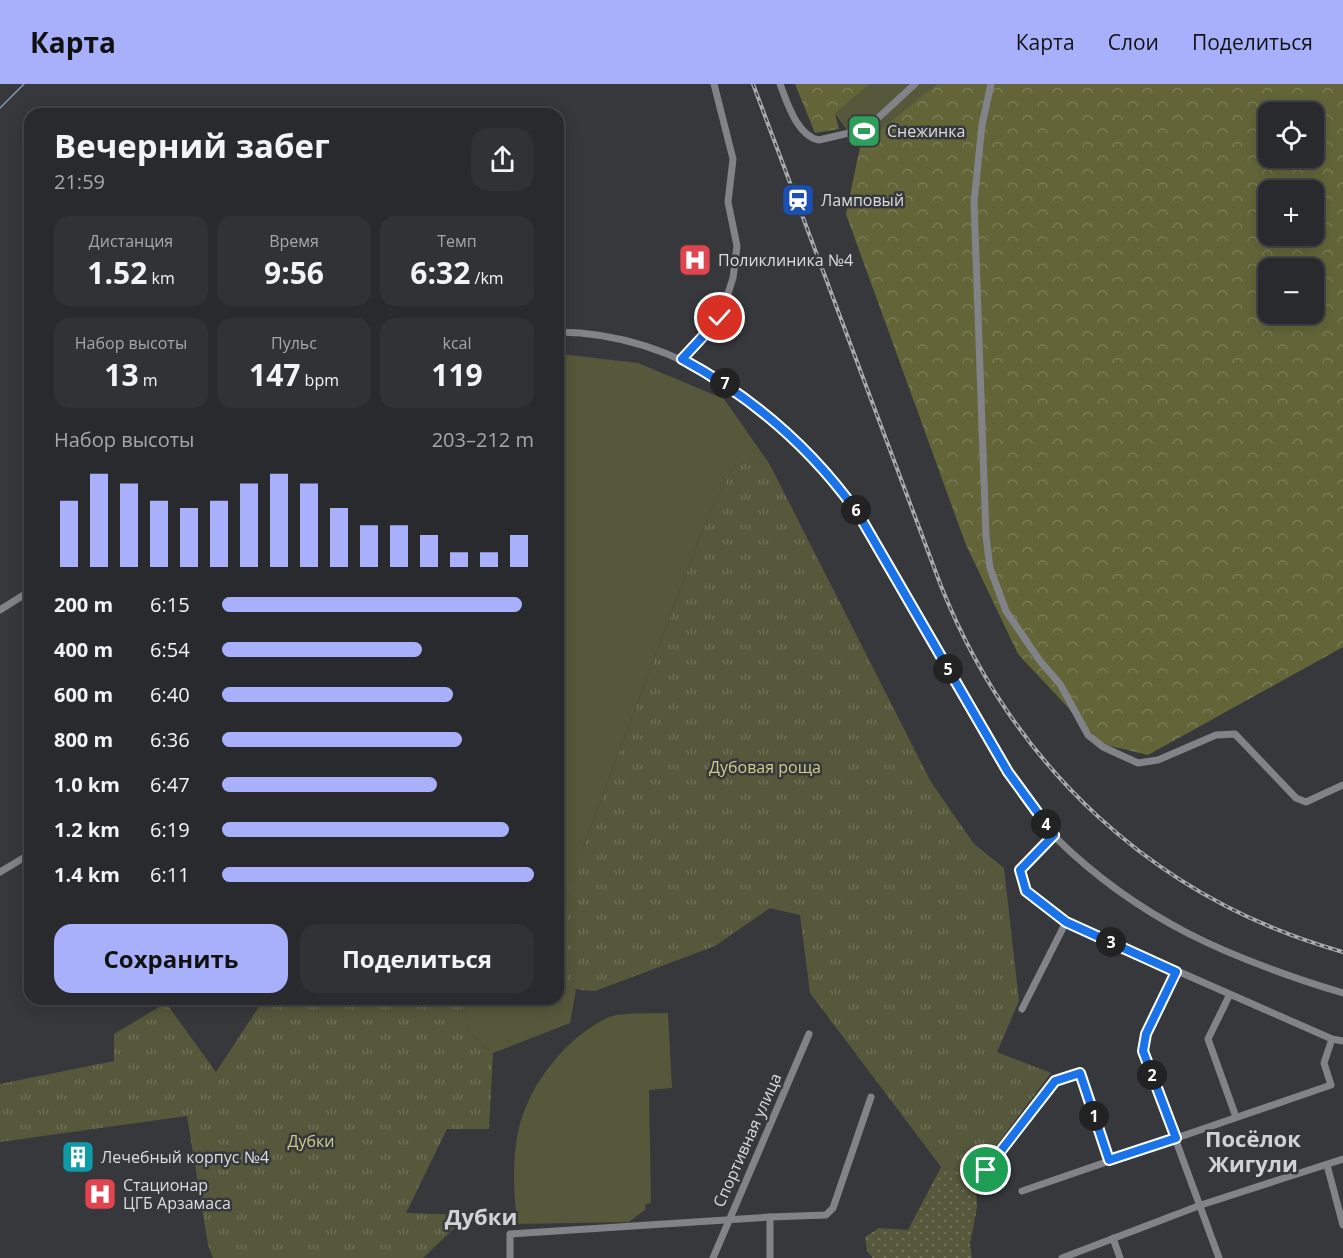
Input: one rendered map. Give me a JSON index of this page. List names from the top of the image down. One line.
{"streets":{"street":["Спортивная улица"]},"districts":["Посёлок Жигули","Дубки"],"parks":["Дубовая роща","Дубки"],"places":{"sports":["Снежинка"],"station":["Ламповый"],"hospital":["Поликлиника №4","Стационар ЦГБ Арзамаса"],"building":["Лечебный корпус №4"]},"page":{"header":"Карта","nav":["Карта","Слои","Поделиться"],"map_buttons":["+","−"],"heading":["Вечерний забег","21:59"],"stats":[["Дистанция","1.52 km"],["Время","9:56"],["Темп","6:32 /km"],["Набор высоты","13 m"],["Пульс","147 bpm"],["kcal","119"]],"pins":["7","6","5","4","3","2","1"],"chart":["Набор высоты","203–212 m"],"list":[{"name":"200 m","note":"6:15"},{"name":"400 m","note":"6:54"},{"name":"600 m","note":"6:40"},{"name":"800 m","note":"6:36"},{"name":"1.0 km","note":"6:47"},{"name":"1.2 km","note":"6:19"},{"name":"1.4 km","note":"6:11"}],"buttons":["Сохранить","Поделиться"]}}
